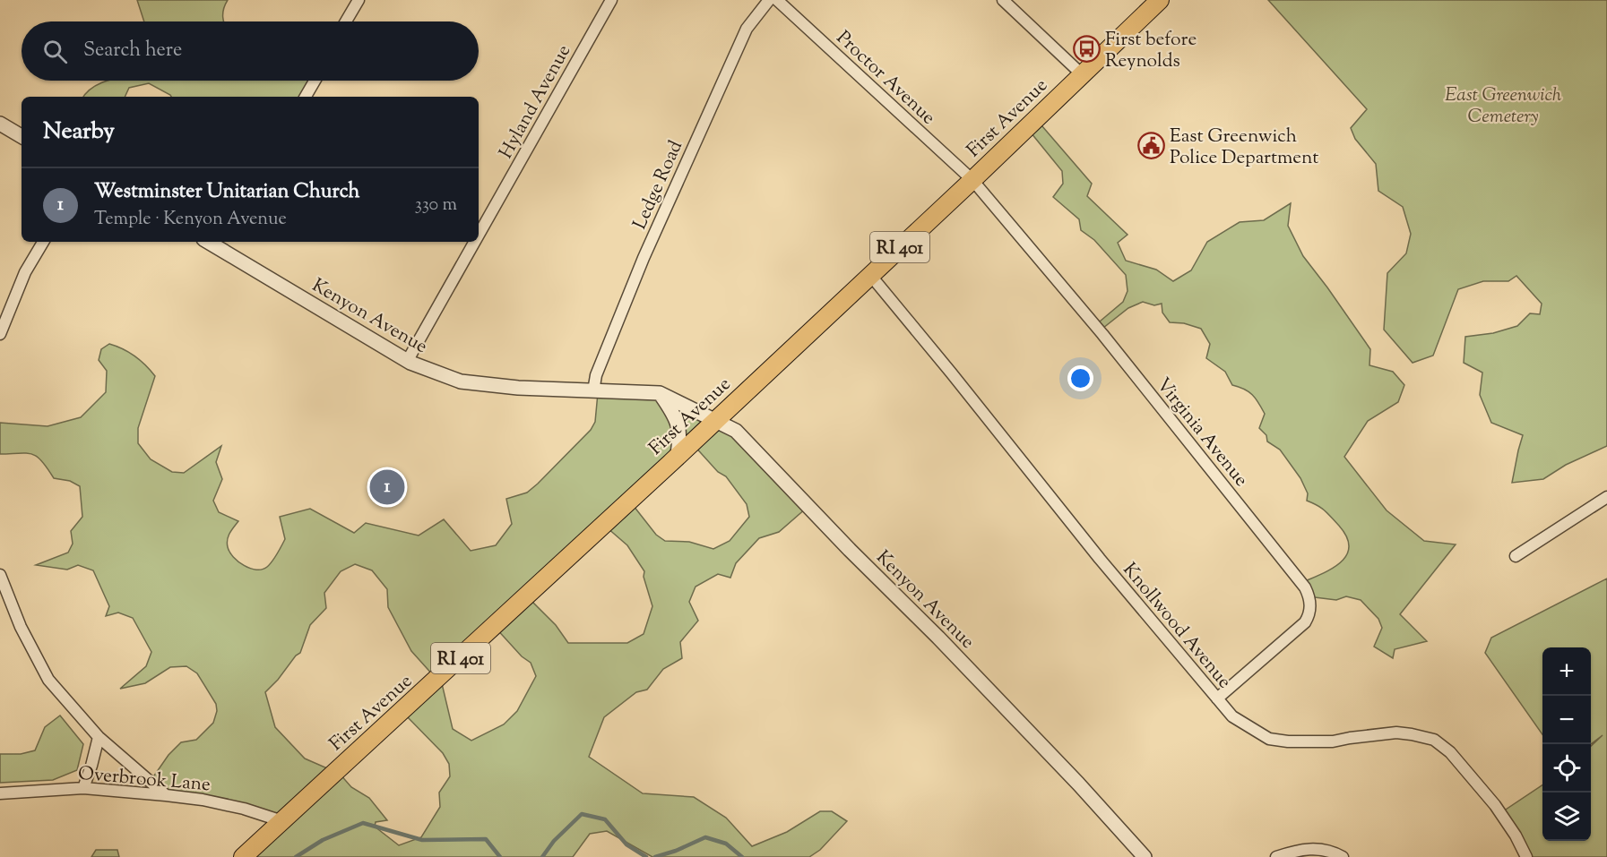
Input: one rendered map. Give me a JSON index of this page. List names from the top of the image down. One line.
{"streets":{"main road":["First Avenue","RI 401"],"street":["Proctor Avenue","Hyland Avenue","Ledge Road","Kenyon Avenue","Virginia Avenue","Knollwood Avenue","Overbrook Lane"]},"crossings":[["Proctor Avenue","First Avenue"],["Proctor Avenue","Virginia Avenue"],["Hyland Avenue","Kenyon Avenue"],["First Avenue","Kenyon Avenue"],["First Avenue","Virginia Avenue"],["First Avenue","Knollwood Avenue"],["First Avenue","Overbrook Lane"],["Ledge Road","Kenyon Avenue"],["Virginia Avenue","Knollwood Avenue"]],"parks":["East Greenwich Cemetery"],"places":{"bus stop":["First before Reynolds"],"public building":["East Greenwich Police Department"]},"page":{"search":"Search here","heading":"Nearby","list":[{"mark":"1","name":"Westminster Unitarian Church","note":"Temple · Kenyon Avenue","value":"330 m"}],"pins":"1","map_buttons":["+","−"]}}
